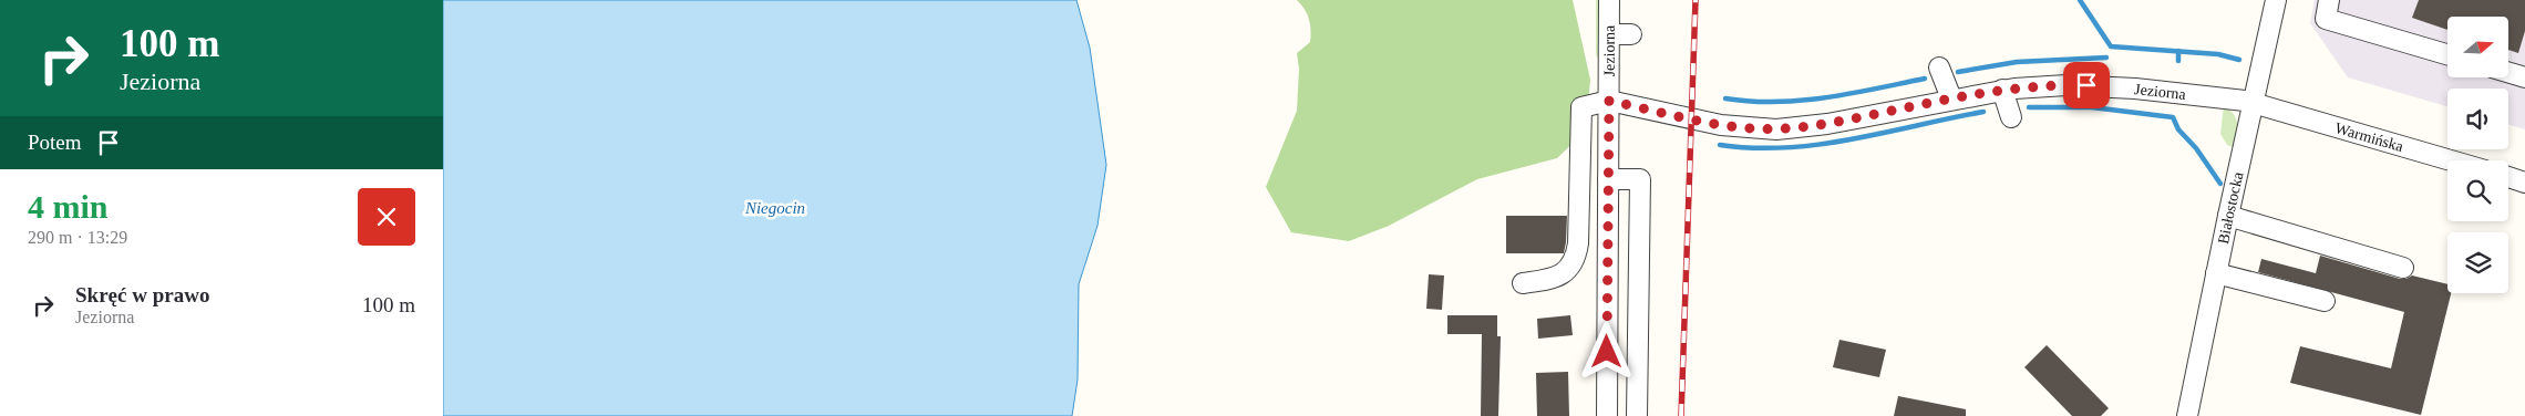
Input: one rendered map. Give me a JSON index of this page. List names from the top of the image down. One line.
{"streets":{"street":["Jeziorna","Warmińska","Białostocka"]},"crossings":[["Jeziorna","Warmińska"],["Jeziorna","Białostocka"],["Warmińska","Białostocka"]],"water":["Niegocin"],"north":"right","page":{"turn":["100 m","Jeziorna"],"then":"Potem","heading":["4 min","290 m · 13:29"],"list":[{"name":"Skręć w prawo","note":"Jeziorna","value":"100 m"}]}}
